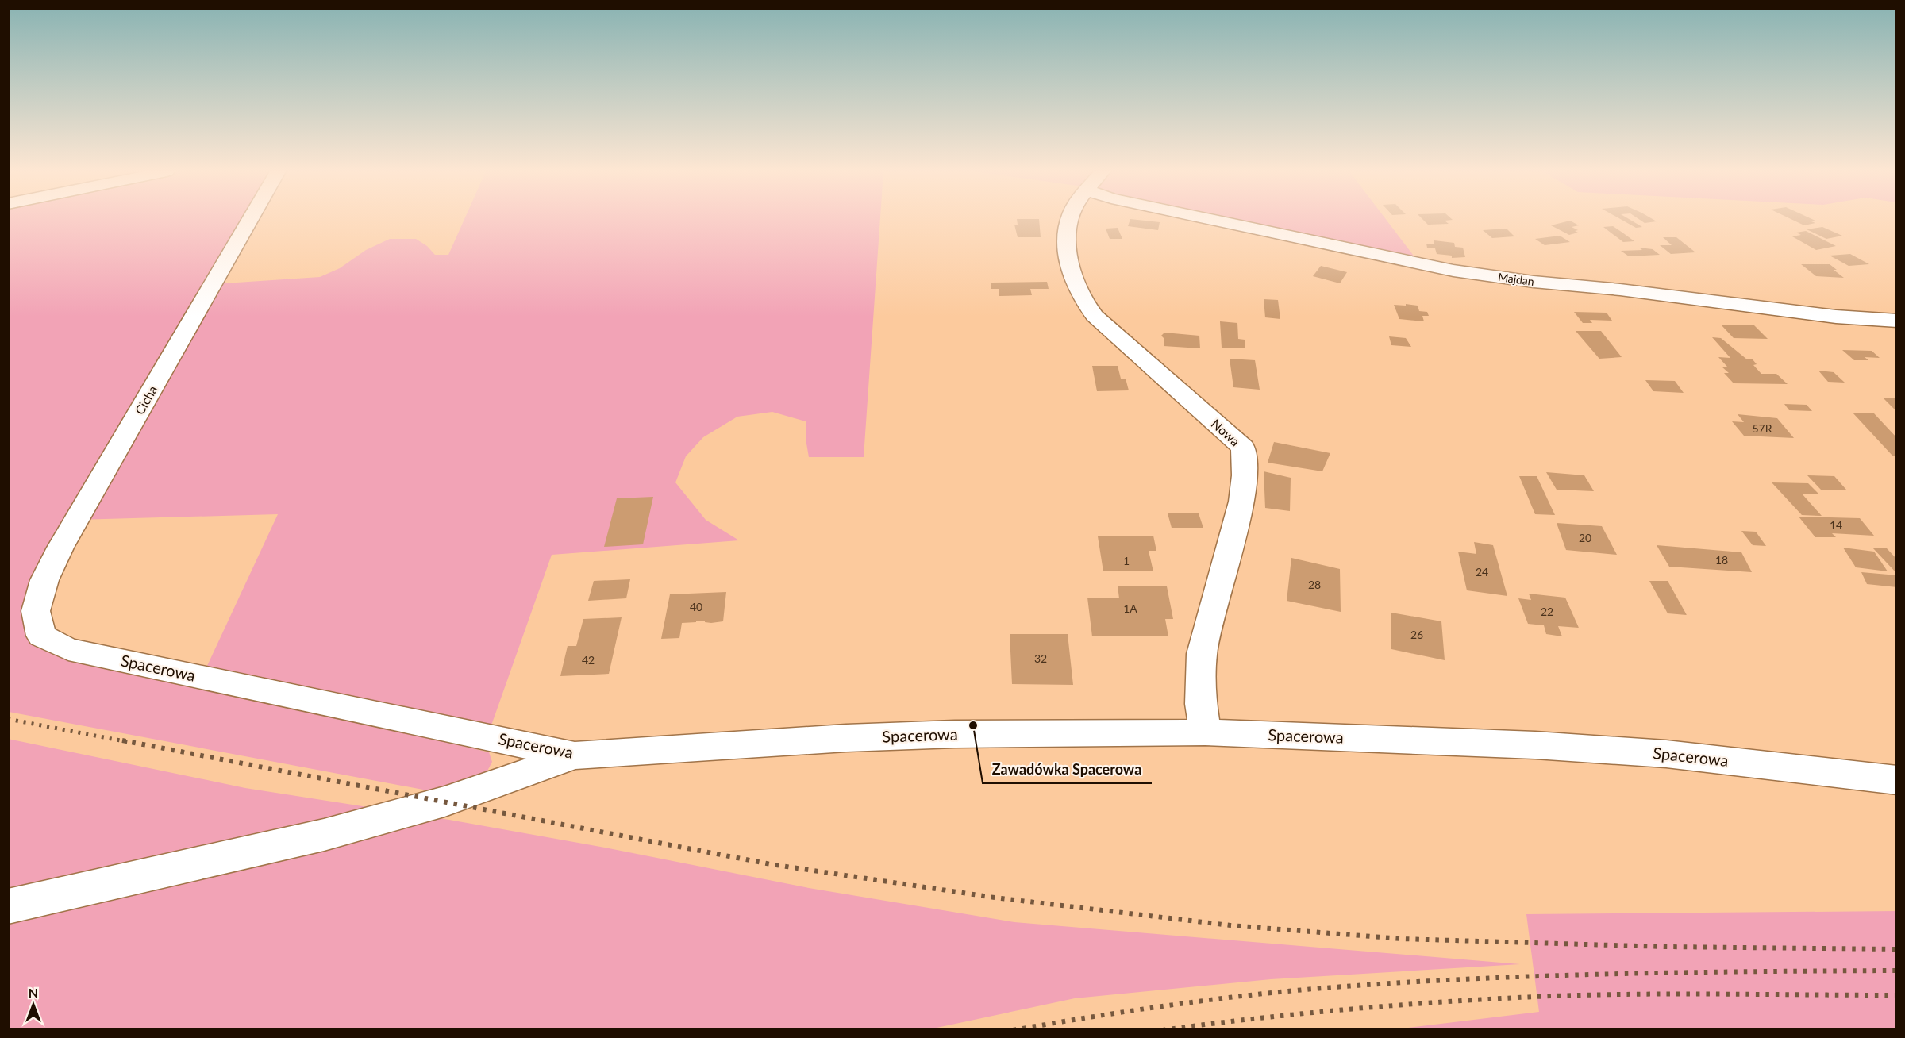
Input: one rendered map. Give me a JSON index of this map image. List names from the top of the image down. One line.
{"streets":{"street":["Majdan","Cicha","Nowa","Spacerowa"]},"crossings":[["Cicha","Spacerowa"],["Nowa","Spacerowa"]],"places":["Zawadówka Spacerowa"],"house_numbers":["57R","14","20","18","1","24","28","40","1A","22","26","32","42"],"north":"top"}
